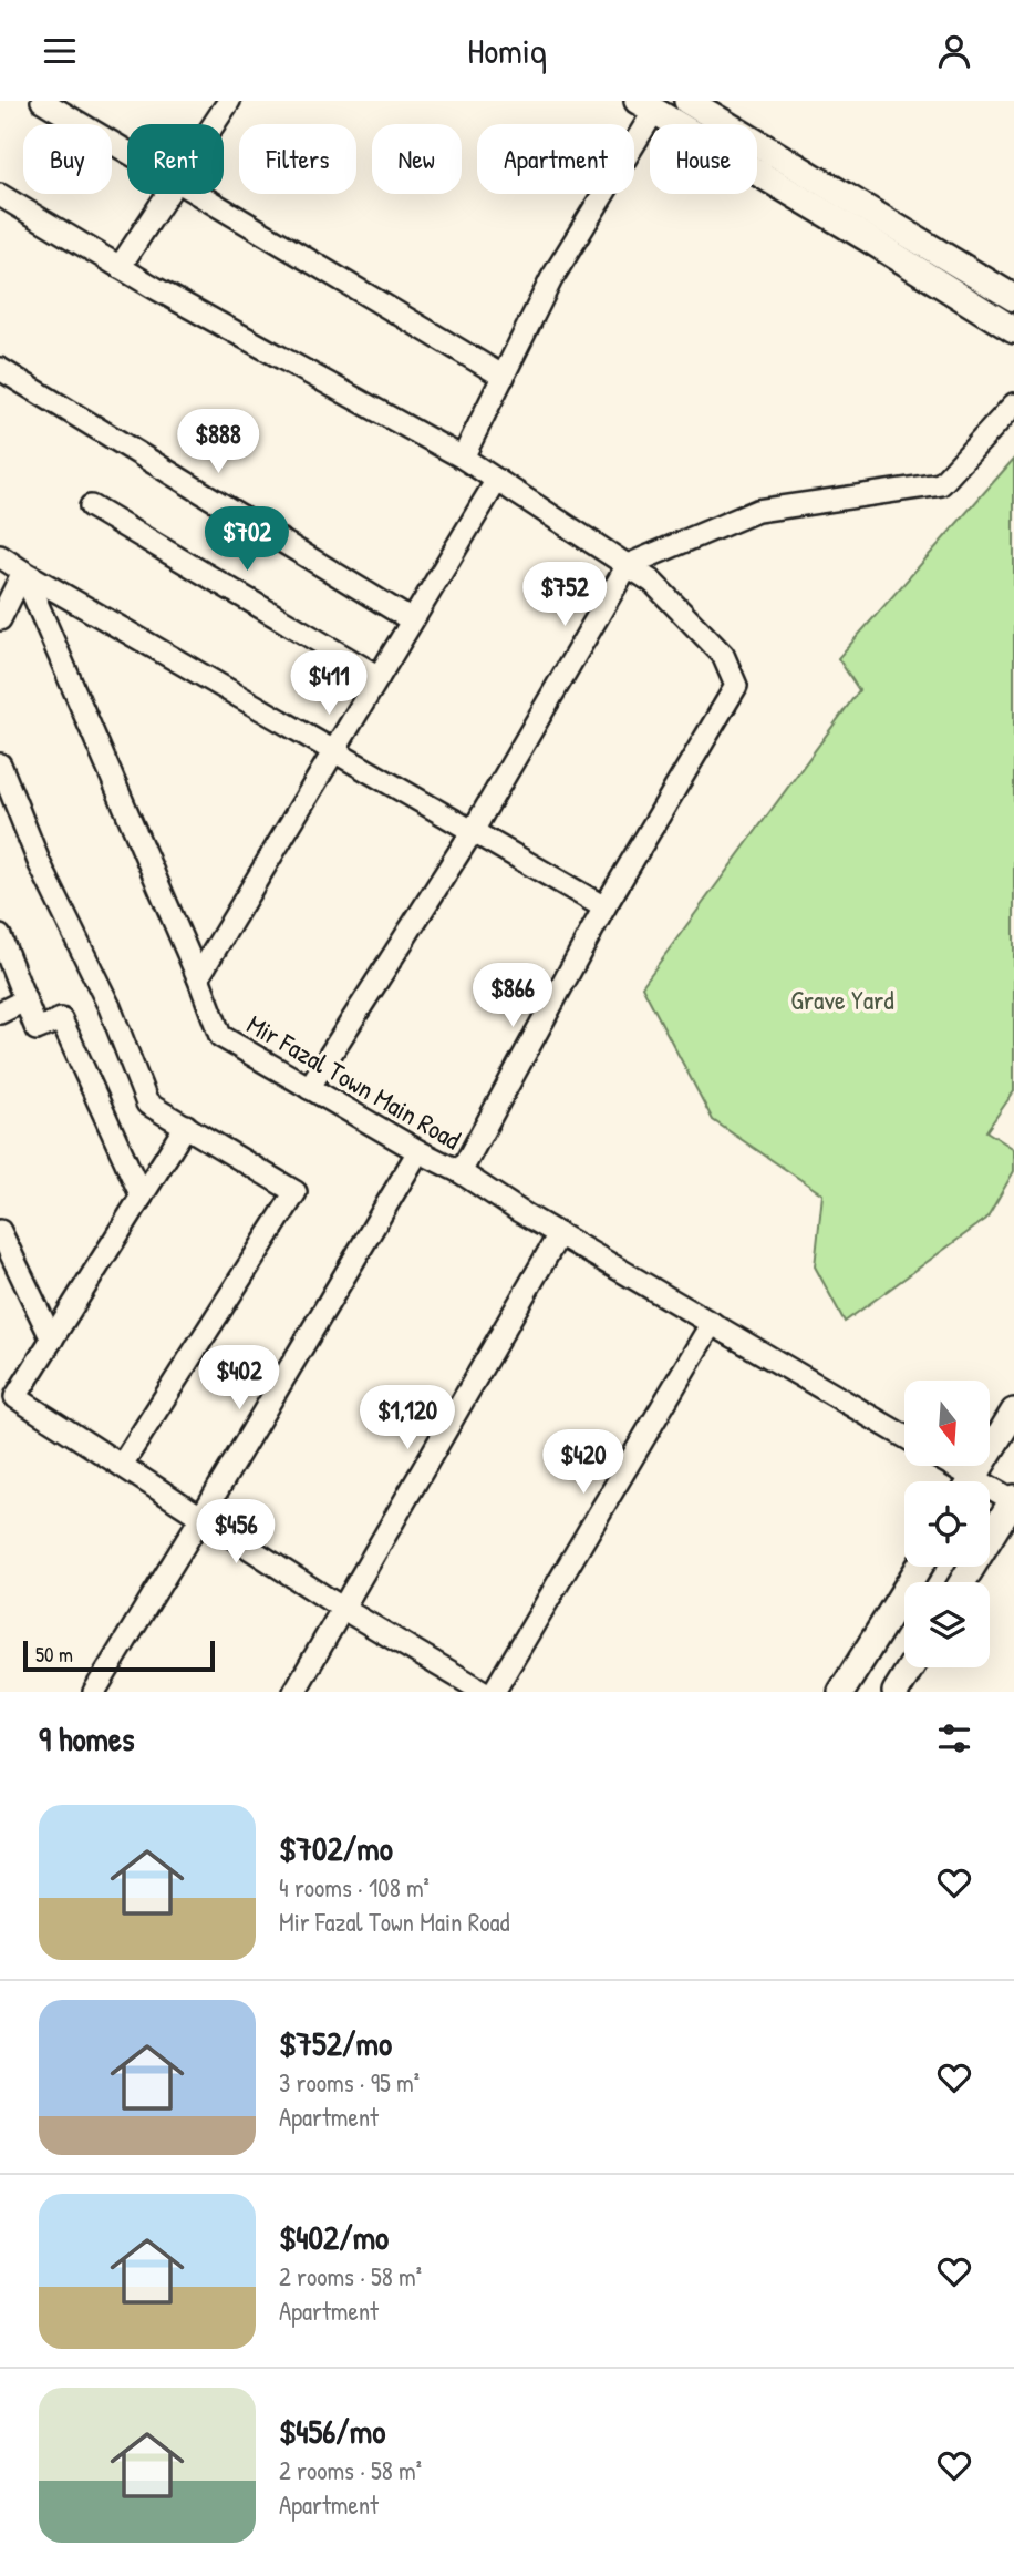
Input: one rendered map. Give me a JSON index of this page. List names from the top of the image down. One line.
{"streets":{"street":["Mir Fazal Town Main Road"]},"parks":["Grave Yard"],"scale_bar":"50 m","north":"bottom","page":{"header":"Homiq","chip":["Buy","Rent","Filters","New","Apartment","House"],"price":["$888","$702","$752","$411","$866","$402","$1,120","$420","$456"],"scale":"50 m","heading":"9 homes","list":[{"name":"$702/mo","note":"4 rooms · 108 m² · Mir Fazal Town Main Road"},{"name":"$752/mo","note":"3 rooms · 95 m² · Apartment"},{"name":"$402/mo","note":"2 rooms · 58 m² · Apartment"},{"name":"$456/mo","note":"2 rooms · 58 m² · Apartment"}]}}
